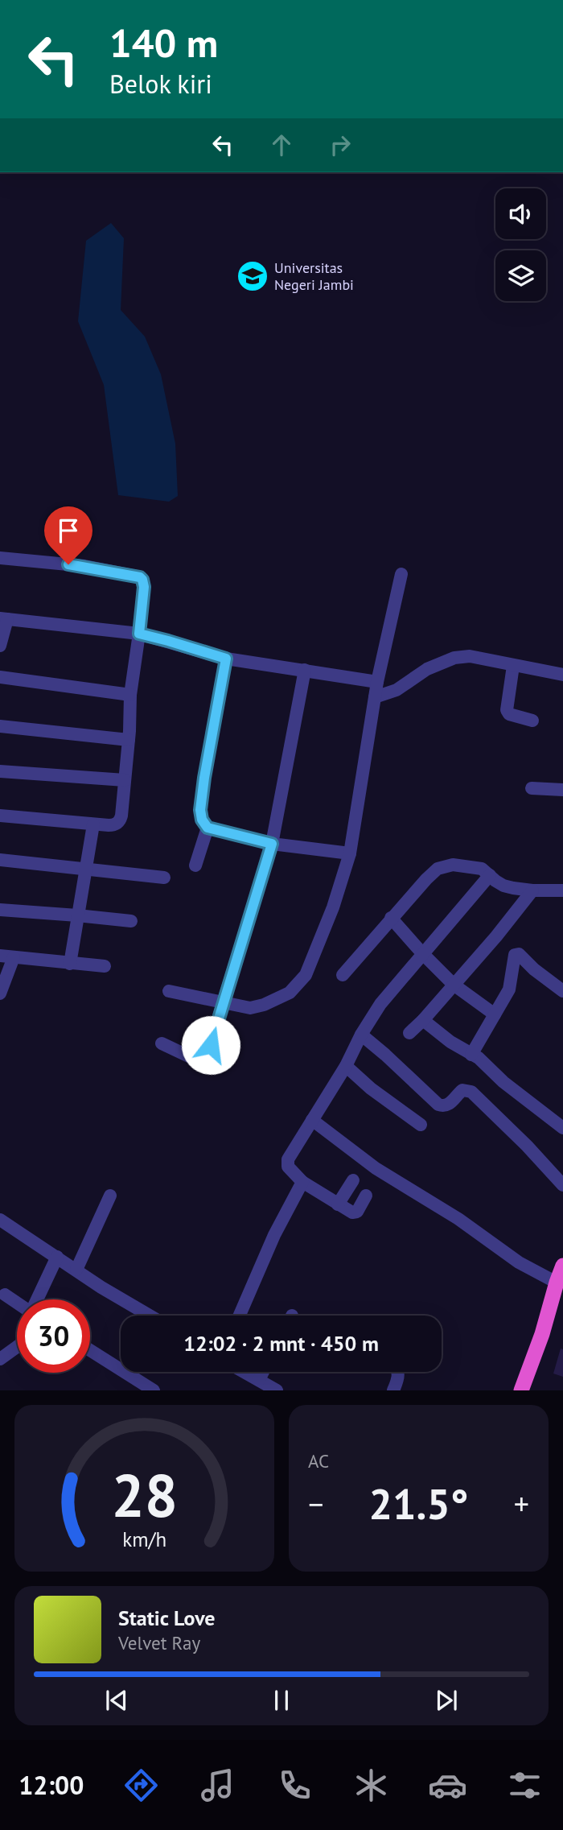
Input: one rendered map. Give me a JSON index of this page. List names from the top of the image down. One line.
{"places":{"school or university":["Universitas Negeri Jambi"]},"page":{"turn":["140 m","Belok kiri"],"limit":"30","trip":"12:02 · 2 mnt · 450 m","tile":"AC","heat":["−","21.5°","+"],"song":["Static Love","Velvet Ray"],"tabs":"12:00","gauge":["28","km/h"]}}
